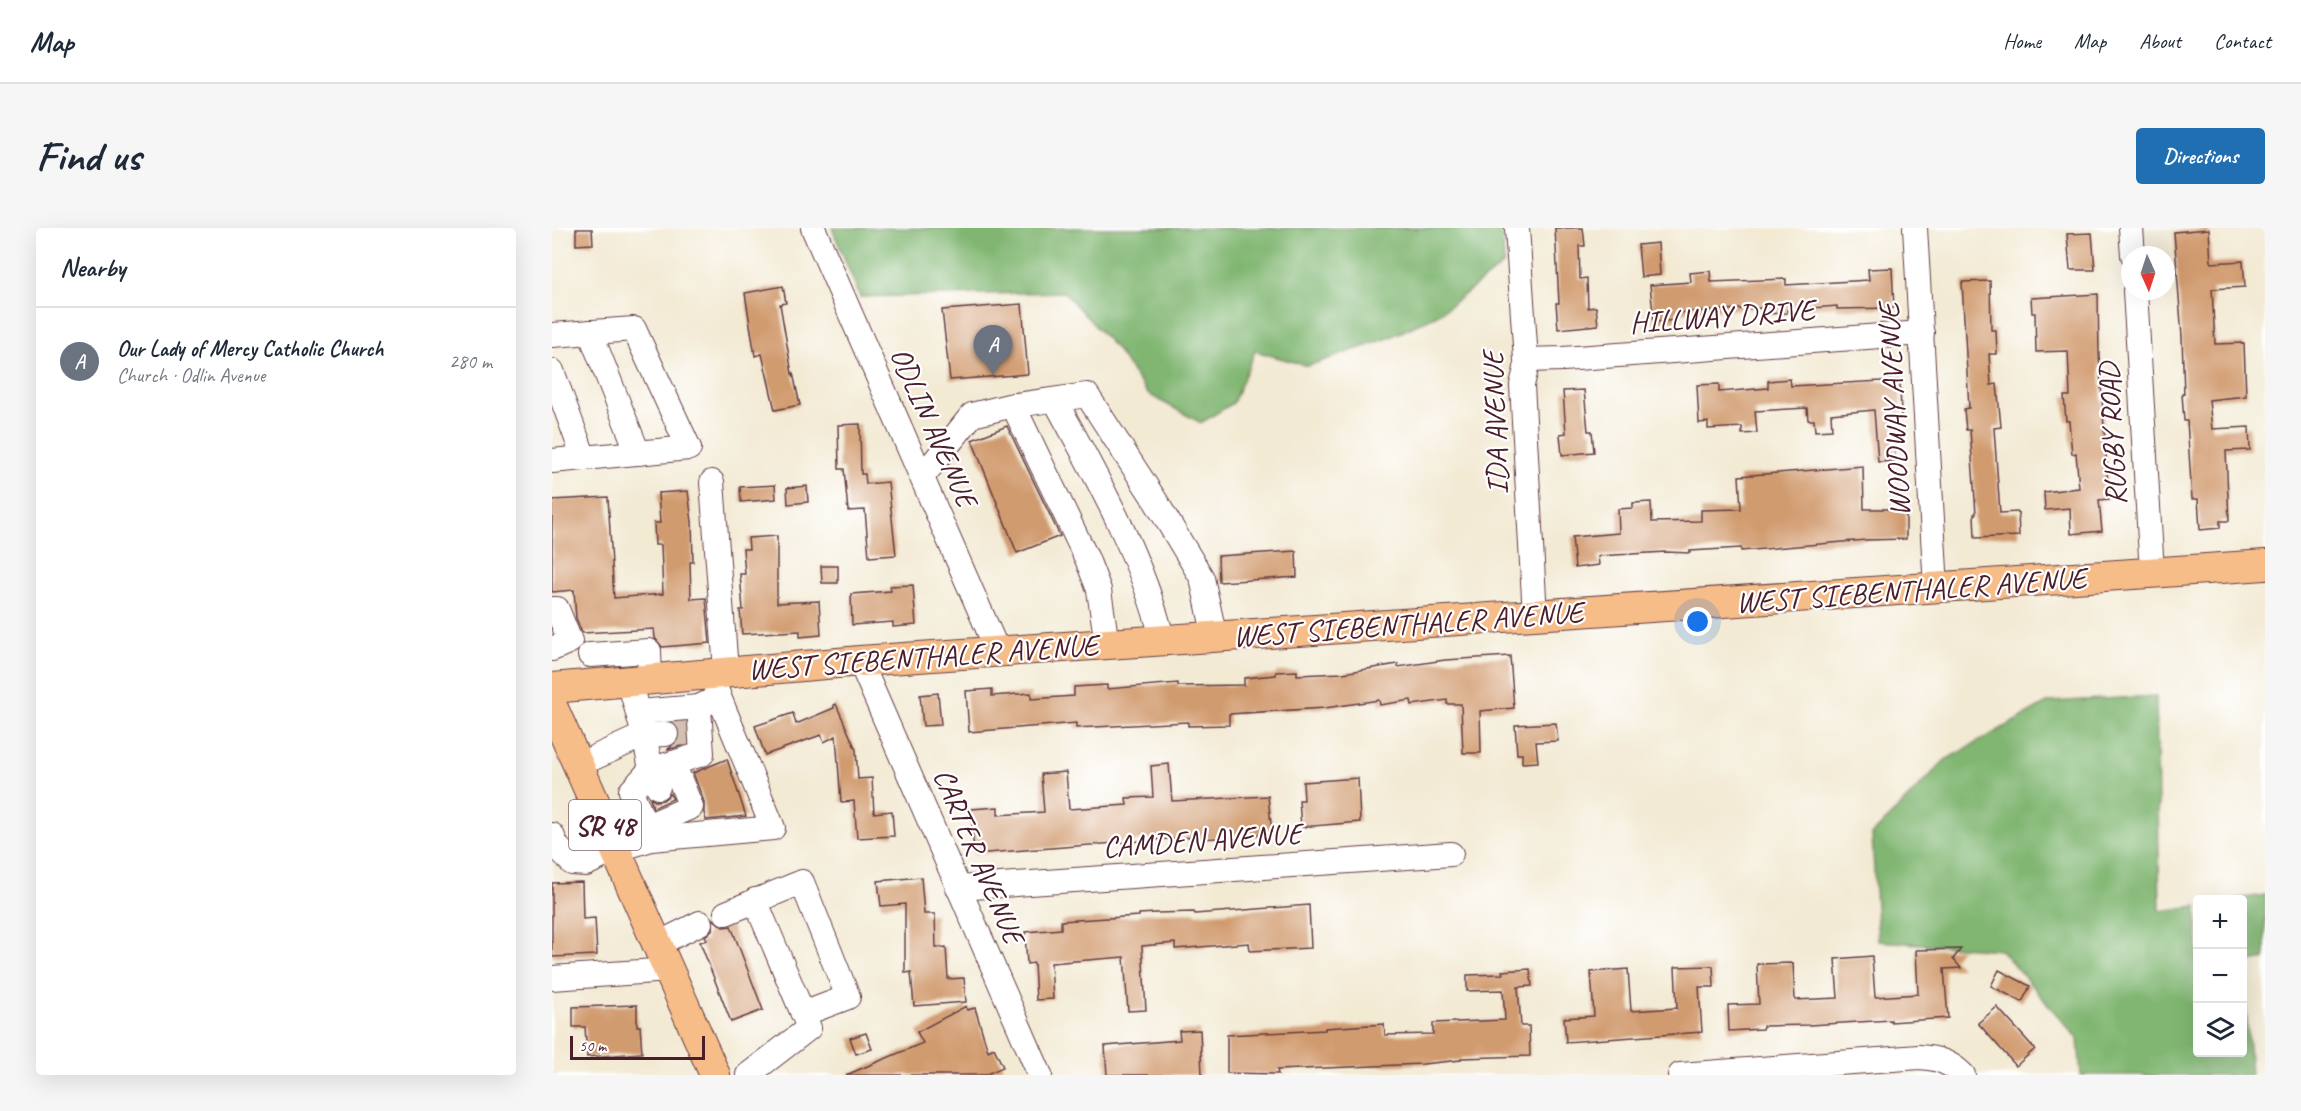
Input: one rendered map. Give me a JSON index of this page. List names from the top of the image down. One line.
{"streets":{"main road":["WEST SIEBENTHALER AVENUE","SR 48"],"street":["HILLWAY DRIVE","WOODWAY AVENUE","IDA AVENUE","ODLIN AVENUE","RUGBY ROAD","CAMDEN AVENUE","CARTER AVENUE"]},"crossings":[["HILLWAY DRIVE","WOODWAY AVENUE"],["HILLWAY DRIVE","IDA AVENUE"],["WOODWAY AVENUE","WEST SIEBENTHALER AVENUE"],["IDA AVENUE","WEST SIEBENTHALER AVENUE"],["ODLIN AVENUE","WEST SIEBENTHALER AVENUE"],["RUGBY ROAD","WEST SIEBENTHALER AVENUE"],["WEST SIEBENTHALER AVENUE","CARTER AVENUE"],["CAMDEN AVENUE","CARTER AVENUE"]],"scale_bar":"50 m","north":"bottom","page":{"header":"Map","nav":["Home","Map","About","Contact"],"buttons":"Directions","title":"Find us","heading":"Nearby","list":[{"mark":"A","name":"Our Lady of Mercy Catholic Church","note":"Church · Odlin Avenue","value":"280 m"}],"pins":"A","map_buttons":["+","−"],"scale":"50 m"}}
